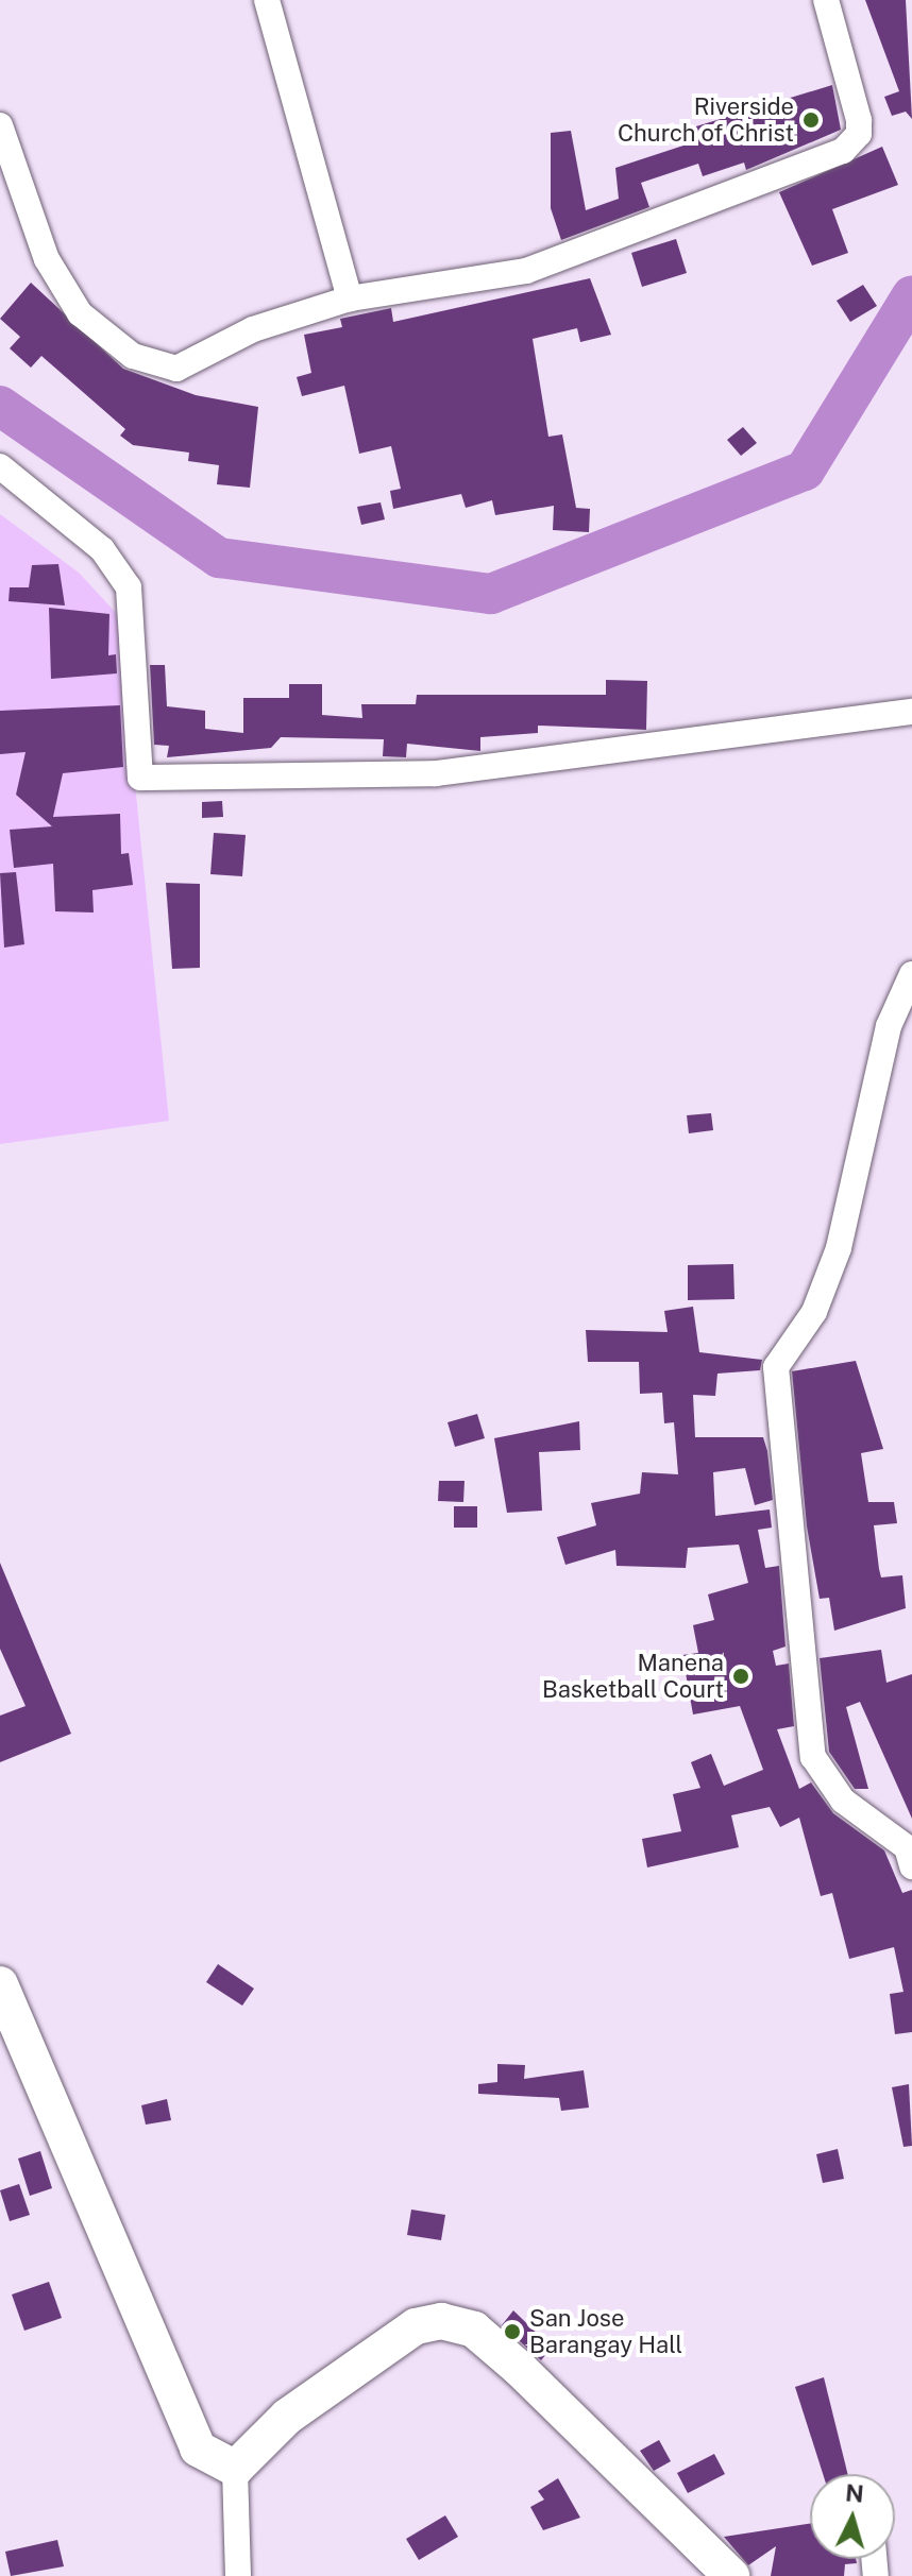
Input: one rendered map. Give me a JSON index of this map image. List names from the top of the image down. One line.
{"places":["Riverside Church of Christ","Manena Basketball Court","San Jose Barangay Hall"],"north":"top"}
